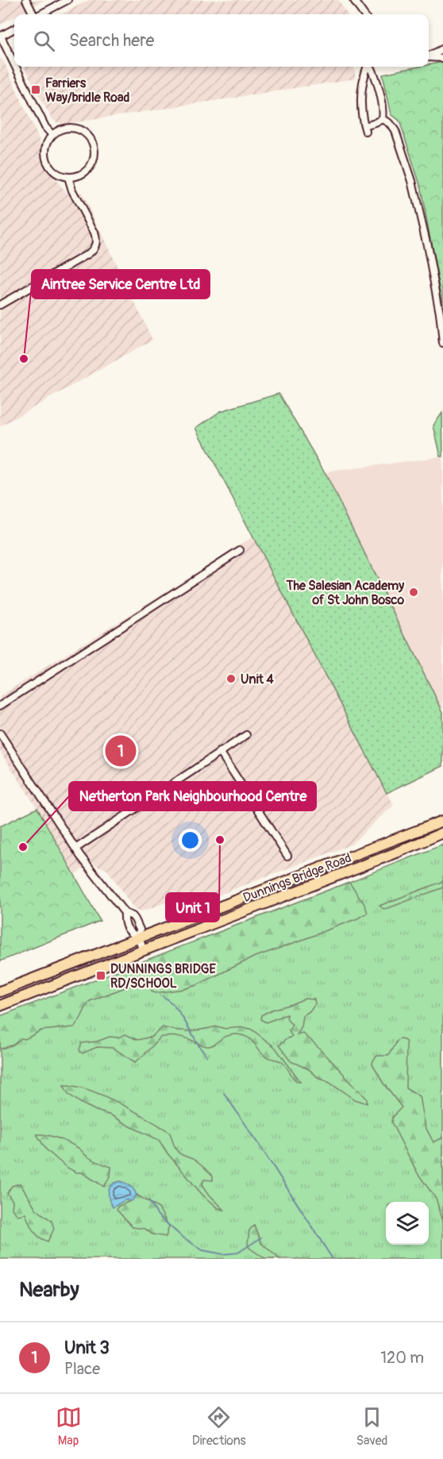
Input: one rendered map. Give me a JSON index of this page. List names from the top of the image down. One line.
{"streets":{"highway":["Dunnings Bridge Road"]},"places":{"transit":["Farriers Way/bridle Road","DUNNINGS BRIDGE RD/SCHOOL"],"other":["Aintree Service Centre Ltd","The Salesian Academy of St John Bosco","Unit 4","Unit 1","Netherton Park Neighbourhood Centre"]},"page":{"search":"Search here","pins":"1","heading":"Nearby","list":[{"mark":"1","name":"Unit 3","note":"Place","value":"120 m"}],"nav":["Map","Directions","Saved"]}}
